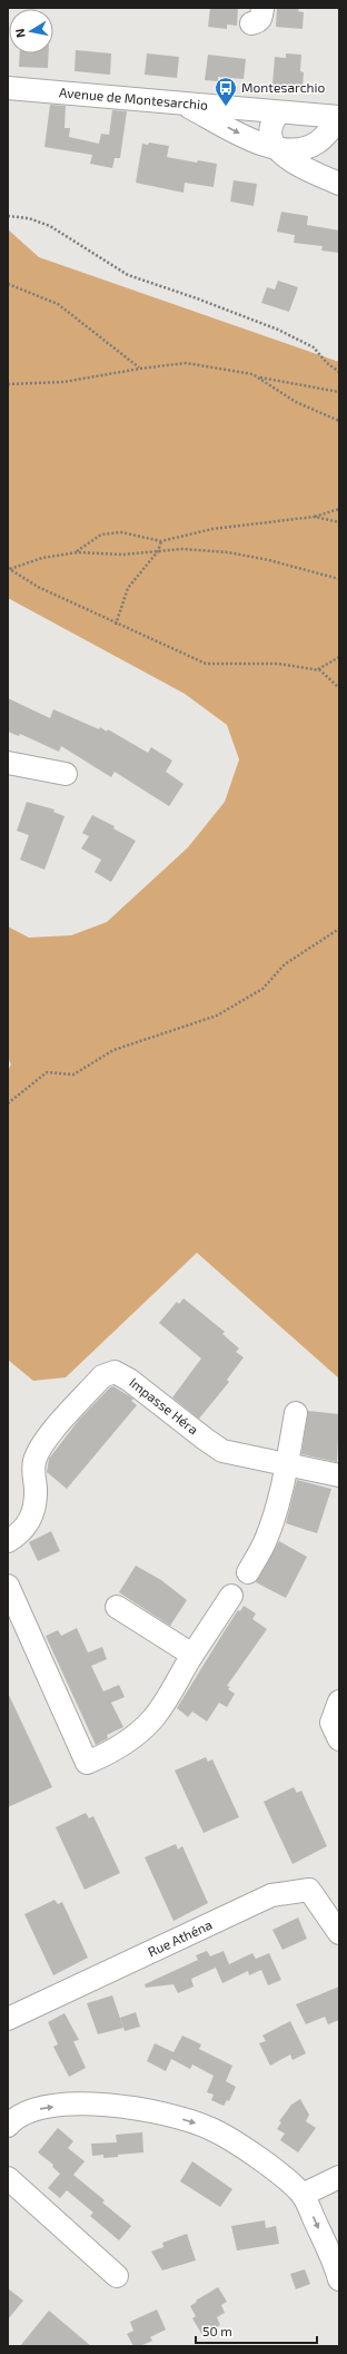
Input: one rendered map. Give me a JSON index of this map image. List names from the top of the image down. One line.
{"streets":{"street":["Avenue de Montesarchio","Impasse Héra","Rue Athéna"]},"places":{"bus stop":["Montesarchio"]},"scale_bar":"50 m","north":"left"}
